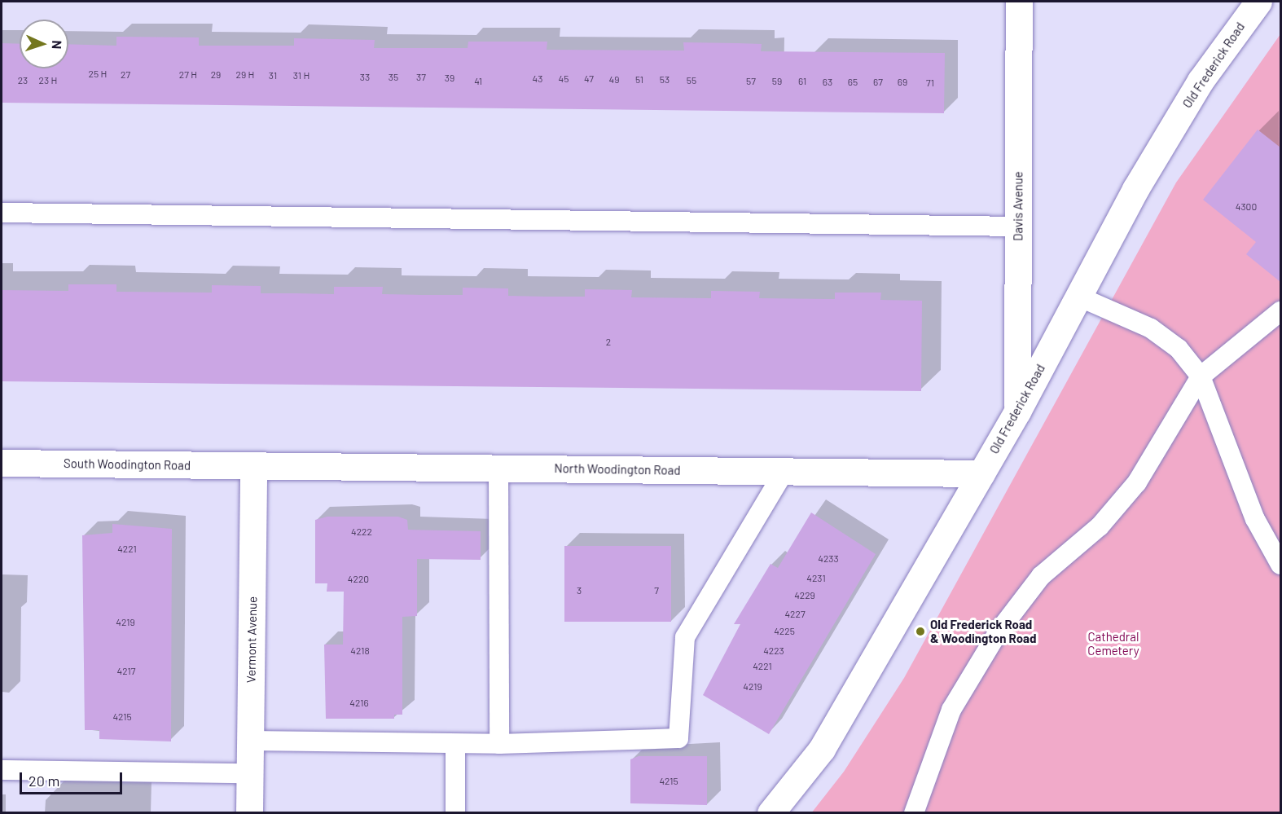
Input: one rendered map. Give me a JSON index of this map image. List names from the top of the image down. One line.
{"streets":{"street":["Old Frederick Road","Davis Avenue","South Woodington Road","North Woodington Road","Vermont Avenue"]},"crossings":[["Old Frederick Road","Davis Avenue"],["Old Frederick Road","North Woodington Road"],["South Woodington Road","North Woodington Road"],["South Woodington Road","Vermont Avenue"],["North Woodington Road","Vermont Avenue"]],"parks":["Cathedral Cemetery"],"places":["Old Frederick Road & Woodington Road"],"house_numbers":["25 H","27","27 H","29","29 H","31","31 H","33","35","37","39","43","45","47","49","51","53","23","23 H","55","41","57","59","61","63","65","67","69","71","4300","2","4222","4221","4233","4231","4220","3","7","4229","4227","4219","4225","4218","4223","4221","4217","4219","4216","4215","4215"],"scale_bar":"20 m","north":"right"}
